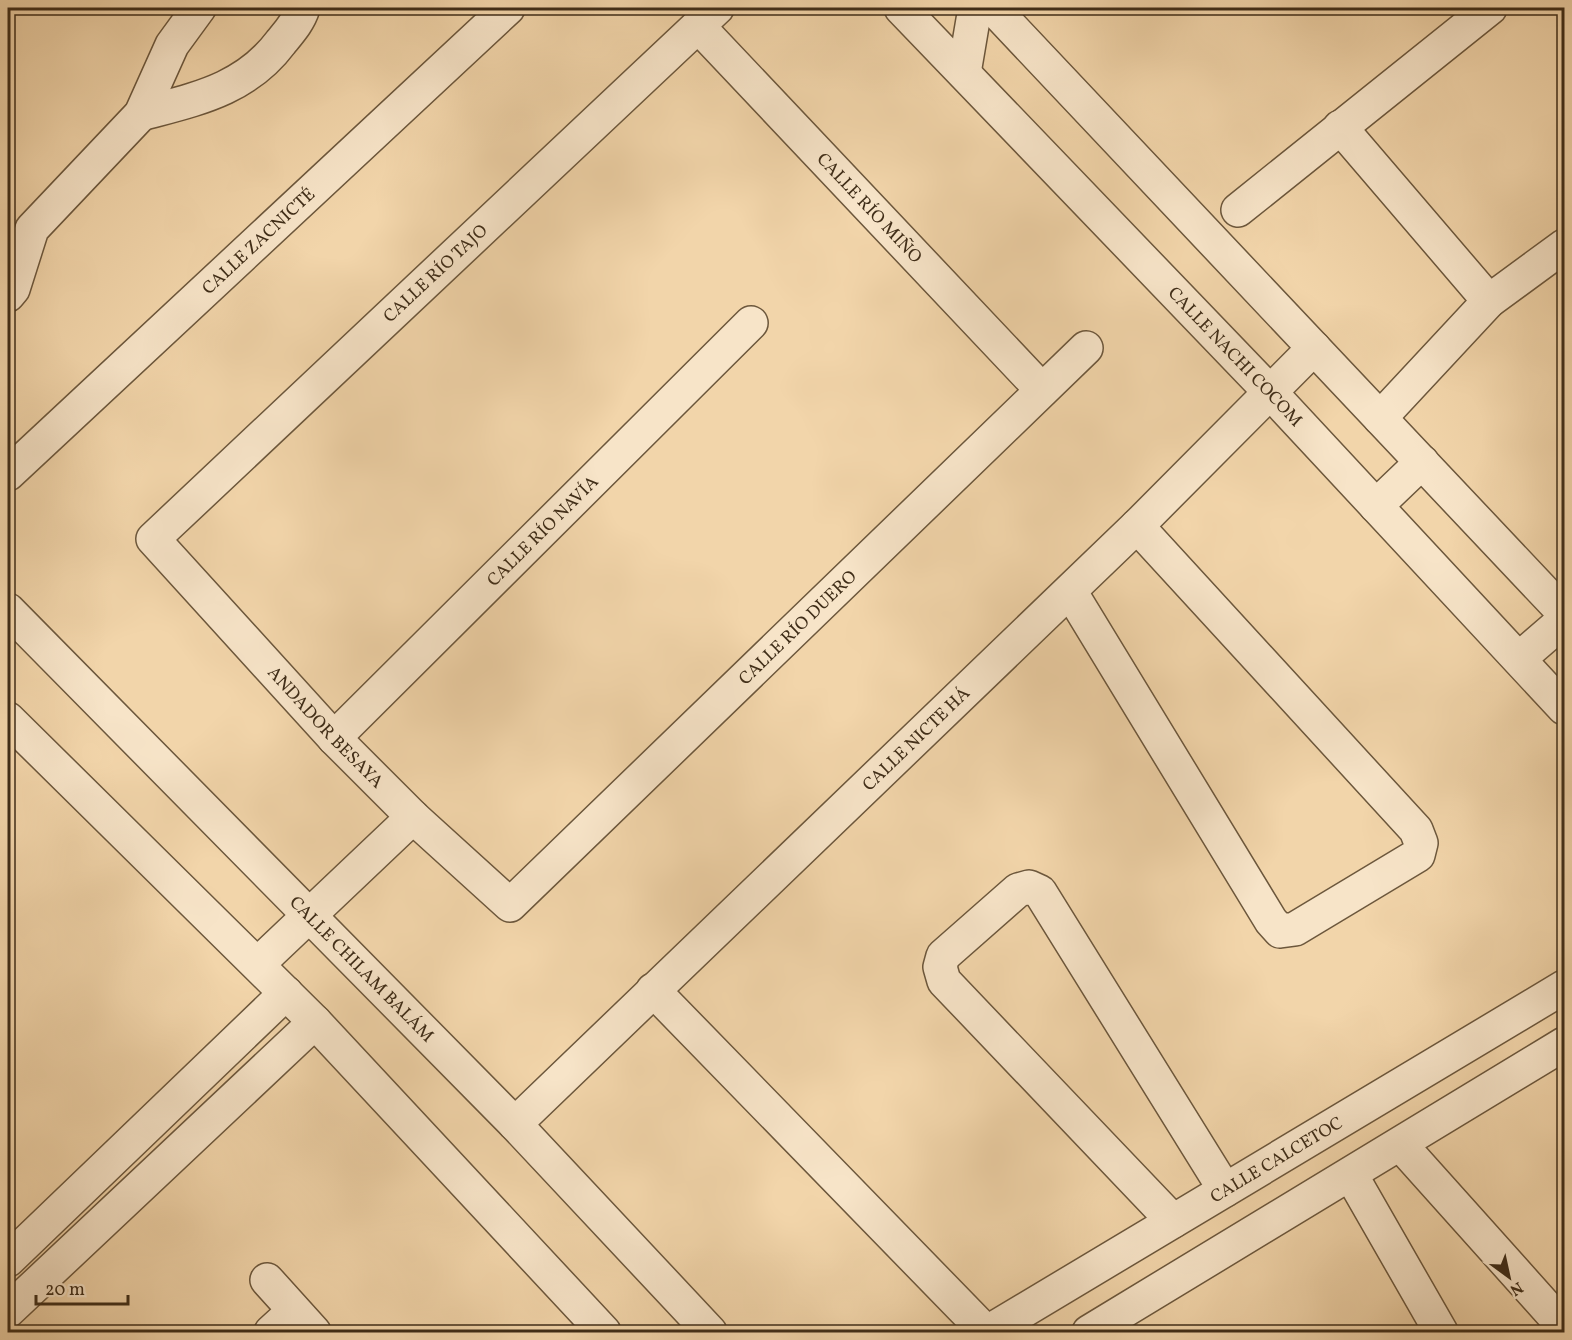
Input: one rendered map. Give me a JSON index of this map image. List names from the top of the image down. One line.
{"streets":{"street":["CALLE RÍO MIÑO","CALLE ZACNICTÉ","CALLE RÍO TAJO","CALLE NACHI COCOM","CALLE RÍO NAVÍA","CALLE RÍO DUERO","ANDADOR BESAYA","CALLE NICTE HÁ","CALLE CHILAM BALÁM","CALLE CALCETOC"]},"crossings":[["CALLE RÍO MIÑO","CALLE RÍO TAJO"],["CALLE RÍO MIÑO","CALLE RÍO DUERO"],["CALLE RÍO TAJO","ANDADOR BESAYA"],["CALLE NACHI COCOM","CALLE NICTE HÁ"],["CALLE RÍO NAVÍA","ANDADOR BESAYA"],["CALLE RÍO DUERO","ANDADOR BESAYA"],["CALLE NICTE HÁ","CALLE CHILAM BALÁM"]],"scale_bar":"20 m","north":"bottom right"}
